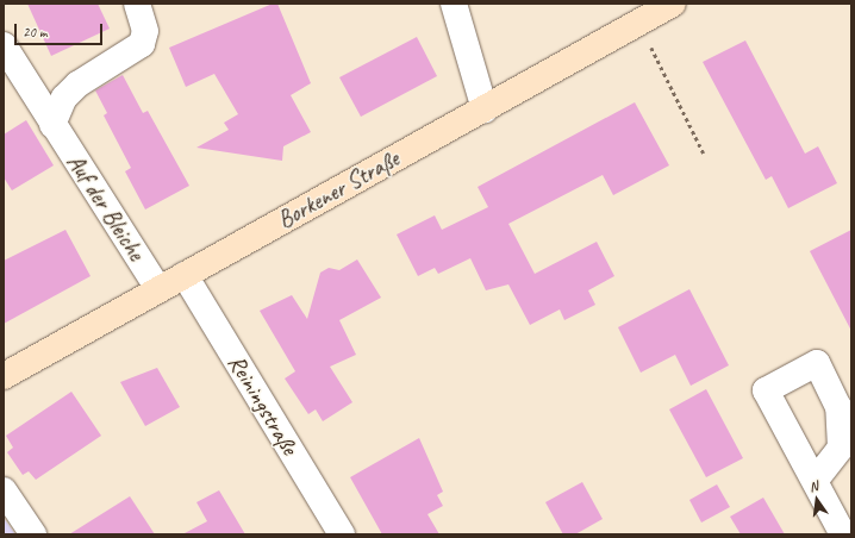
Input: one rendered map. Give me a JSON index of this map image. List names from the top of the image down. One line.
{"streets":{"street":["Borkener Straße","Auf der Bleiche","Reiningstraße"]},"crossings":[["Borkener Straße","Auf der Bleiche"],["Borkener Straße","Reiningstraße"]],"scale_bar":"20 m","north":"top"}
